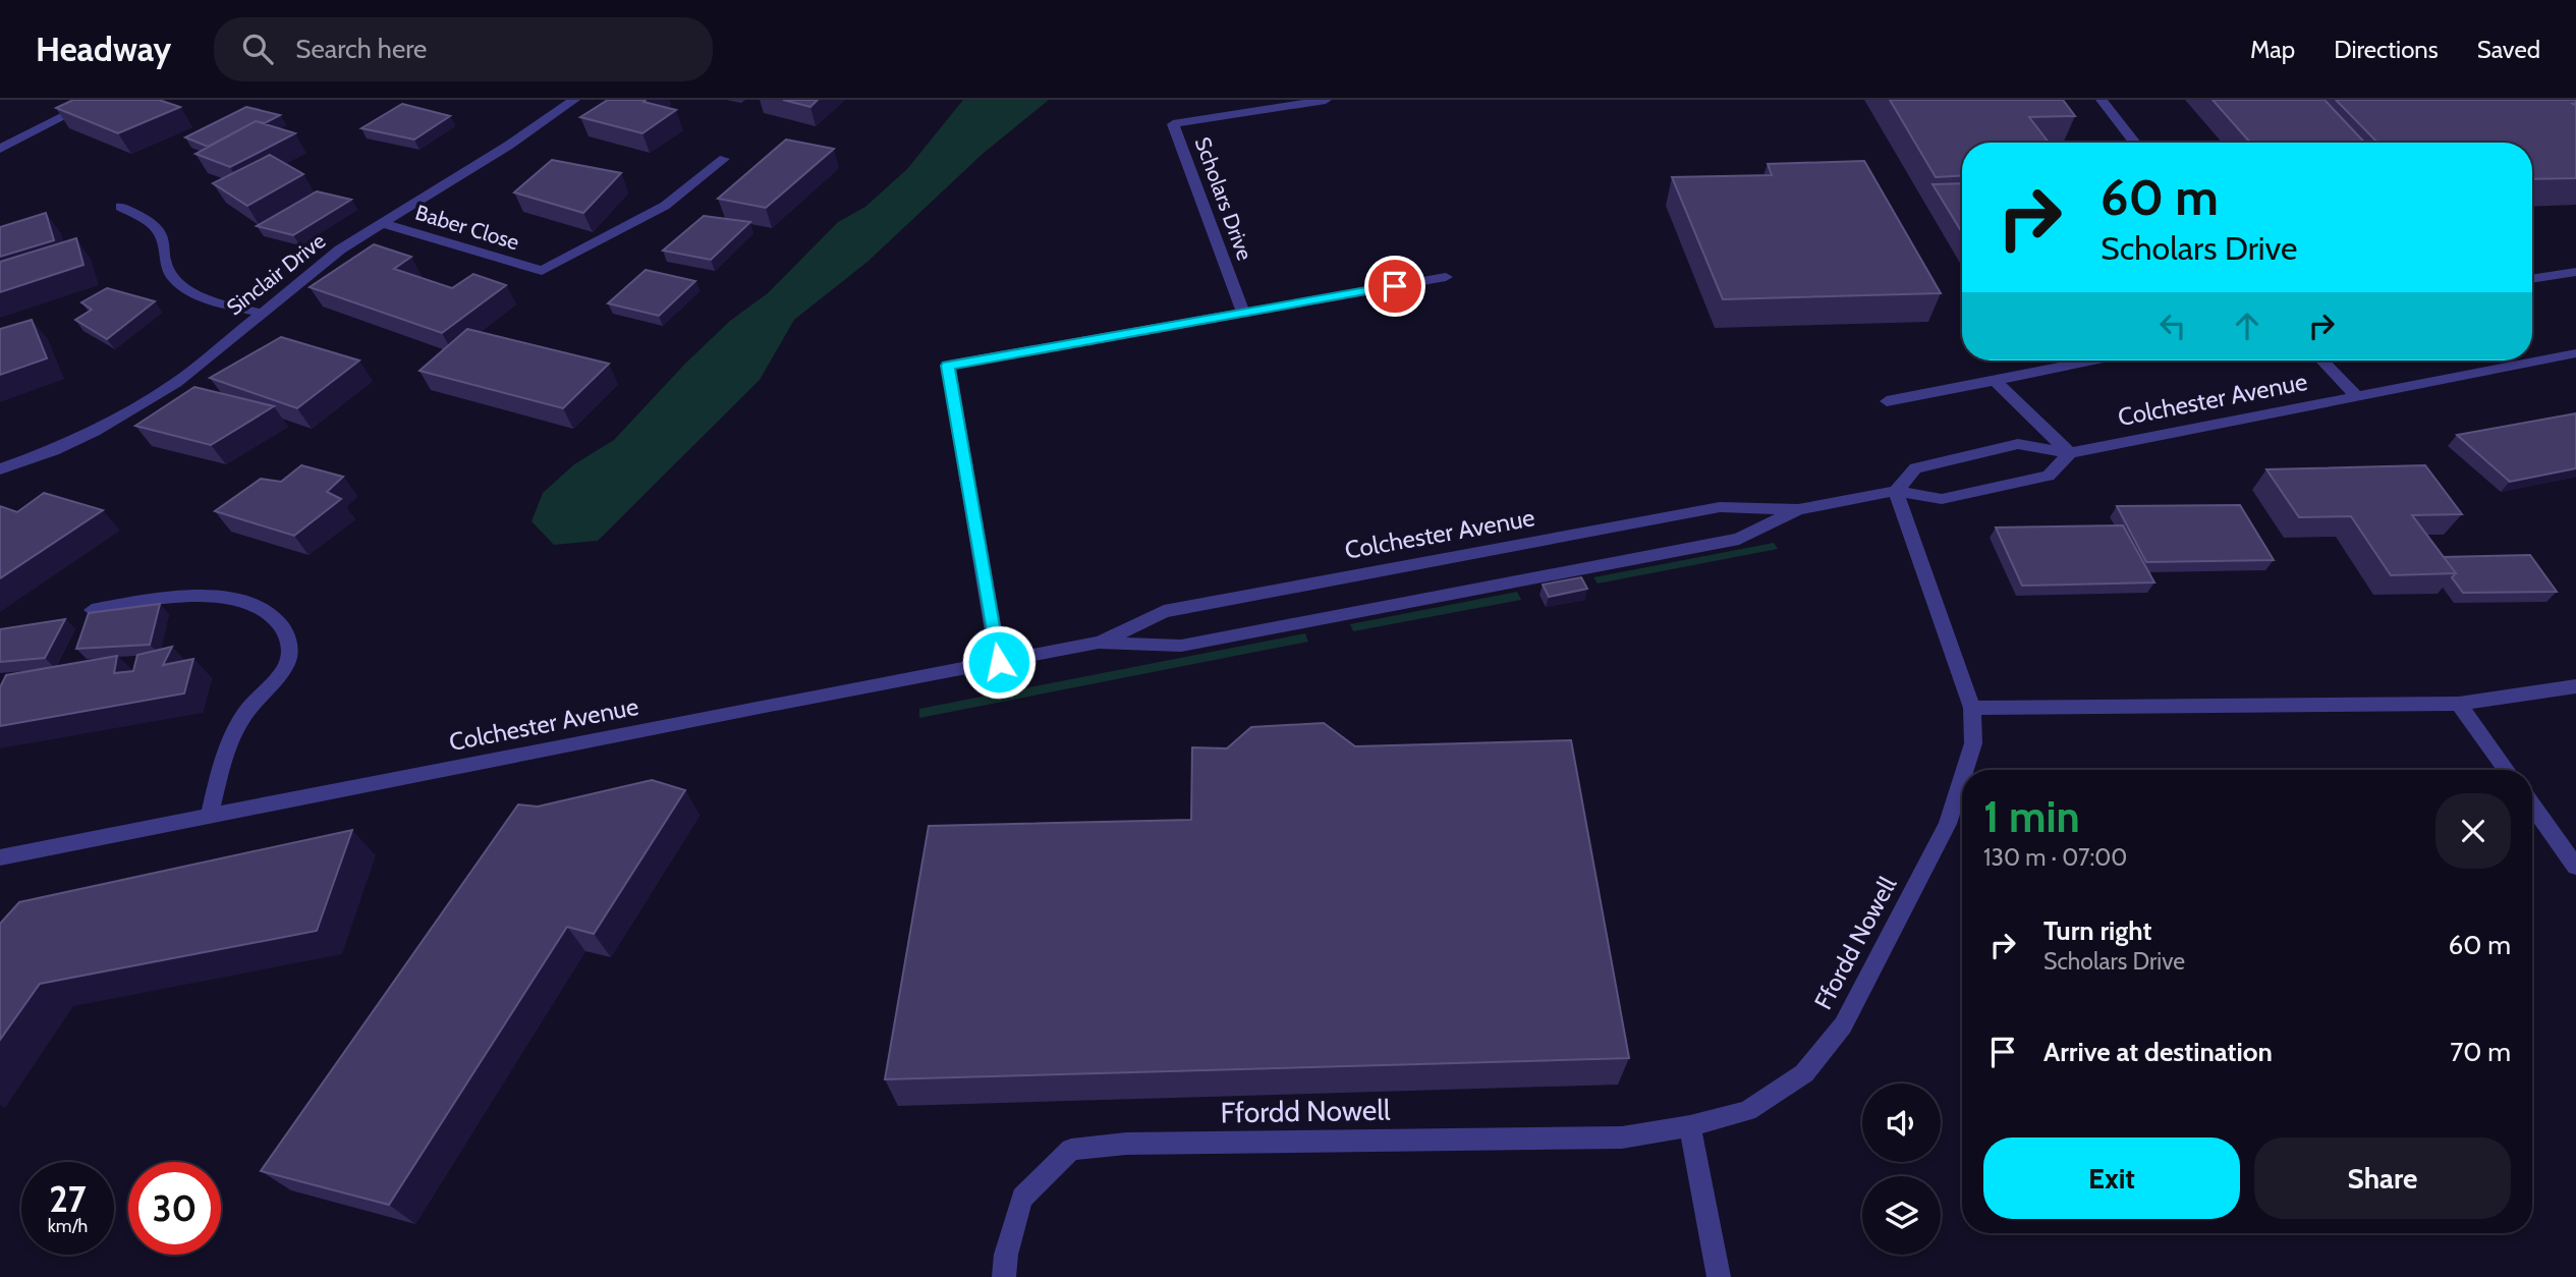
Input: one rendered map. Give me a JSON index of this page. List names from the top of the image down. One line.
{"streets":{"street":["Scholars Drive","Baber Close","Sinclair Drive","Colchester Avenue","Ffordd Nowell"]},"crossings":[["Baber Close","Sinclair Drive"],["Colchester Avenue","Ffordd Nowell"]],"page":{"header":"Headway","search":"Search here","nav":["Map","Directions","Saved"],"turn":["60 m","Scholars Drive"],"heading":["1 min","130 m · 07:00"],"list":[{"name":"Turn right","note":"Scholars Drive","value":"60 m"},{"name":"Arrive at destination","value":"70 m"}],"buttons":["Exit","Share"],"speed":"27 km/h","limit":"30"}}
